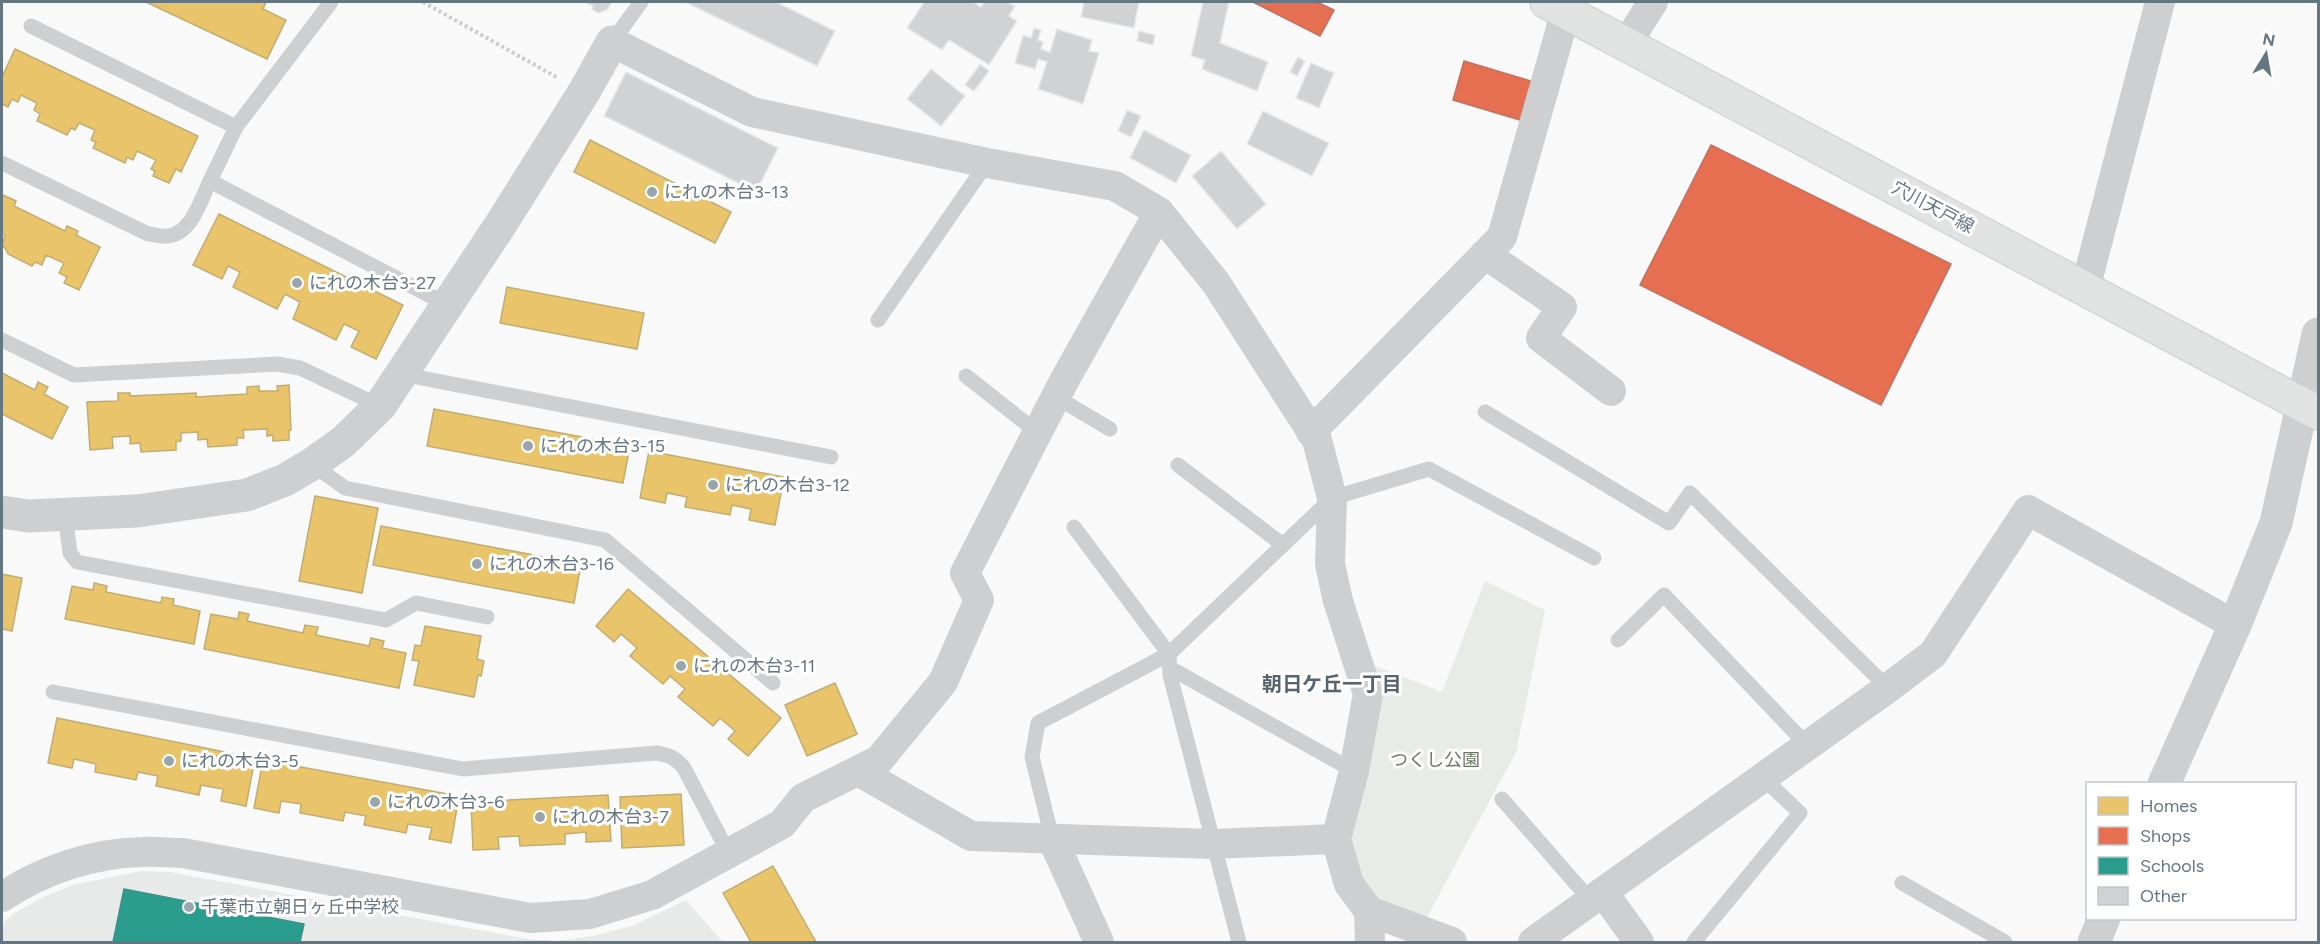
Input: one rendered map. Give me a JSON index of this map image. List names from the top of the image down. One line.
{"streets":{"main road":["穴川天戸線"]},"districts":["朝日ケ丘一丁目"],"parks":["つくし公園"],"places":["にれの木台3-13","にれの木台3-27","にれの木台3-15","にれの木台3-12","にれの木台3-16","にれの木台3-11","にれの木台3-5","にれの木台3-6","にれの木台3-7","千葉市立朝日ヶ丘中学校"],"legend":["Homes","Shops","Schools","Other"],"north":"top"}
